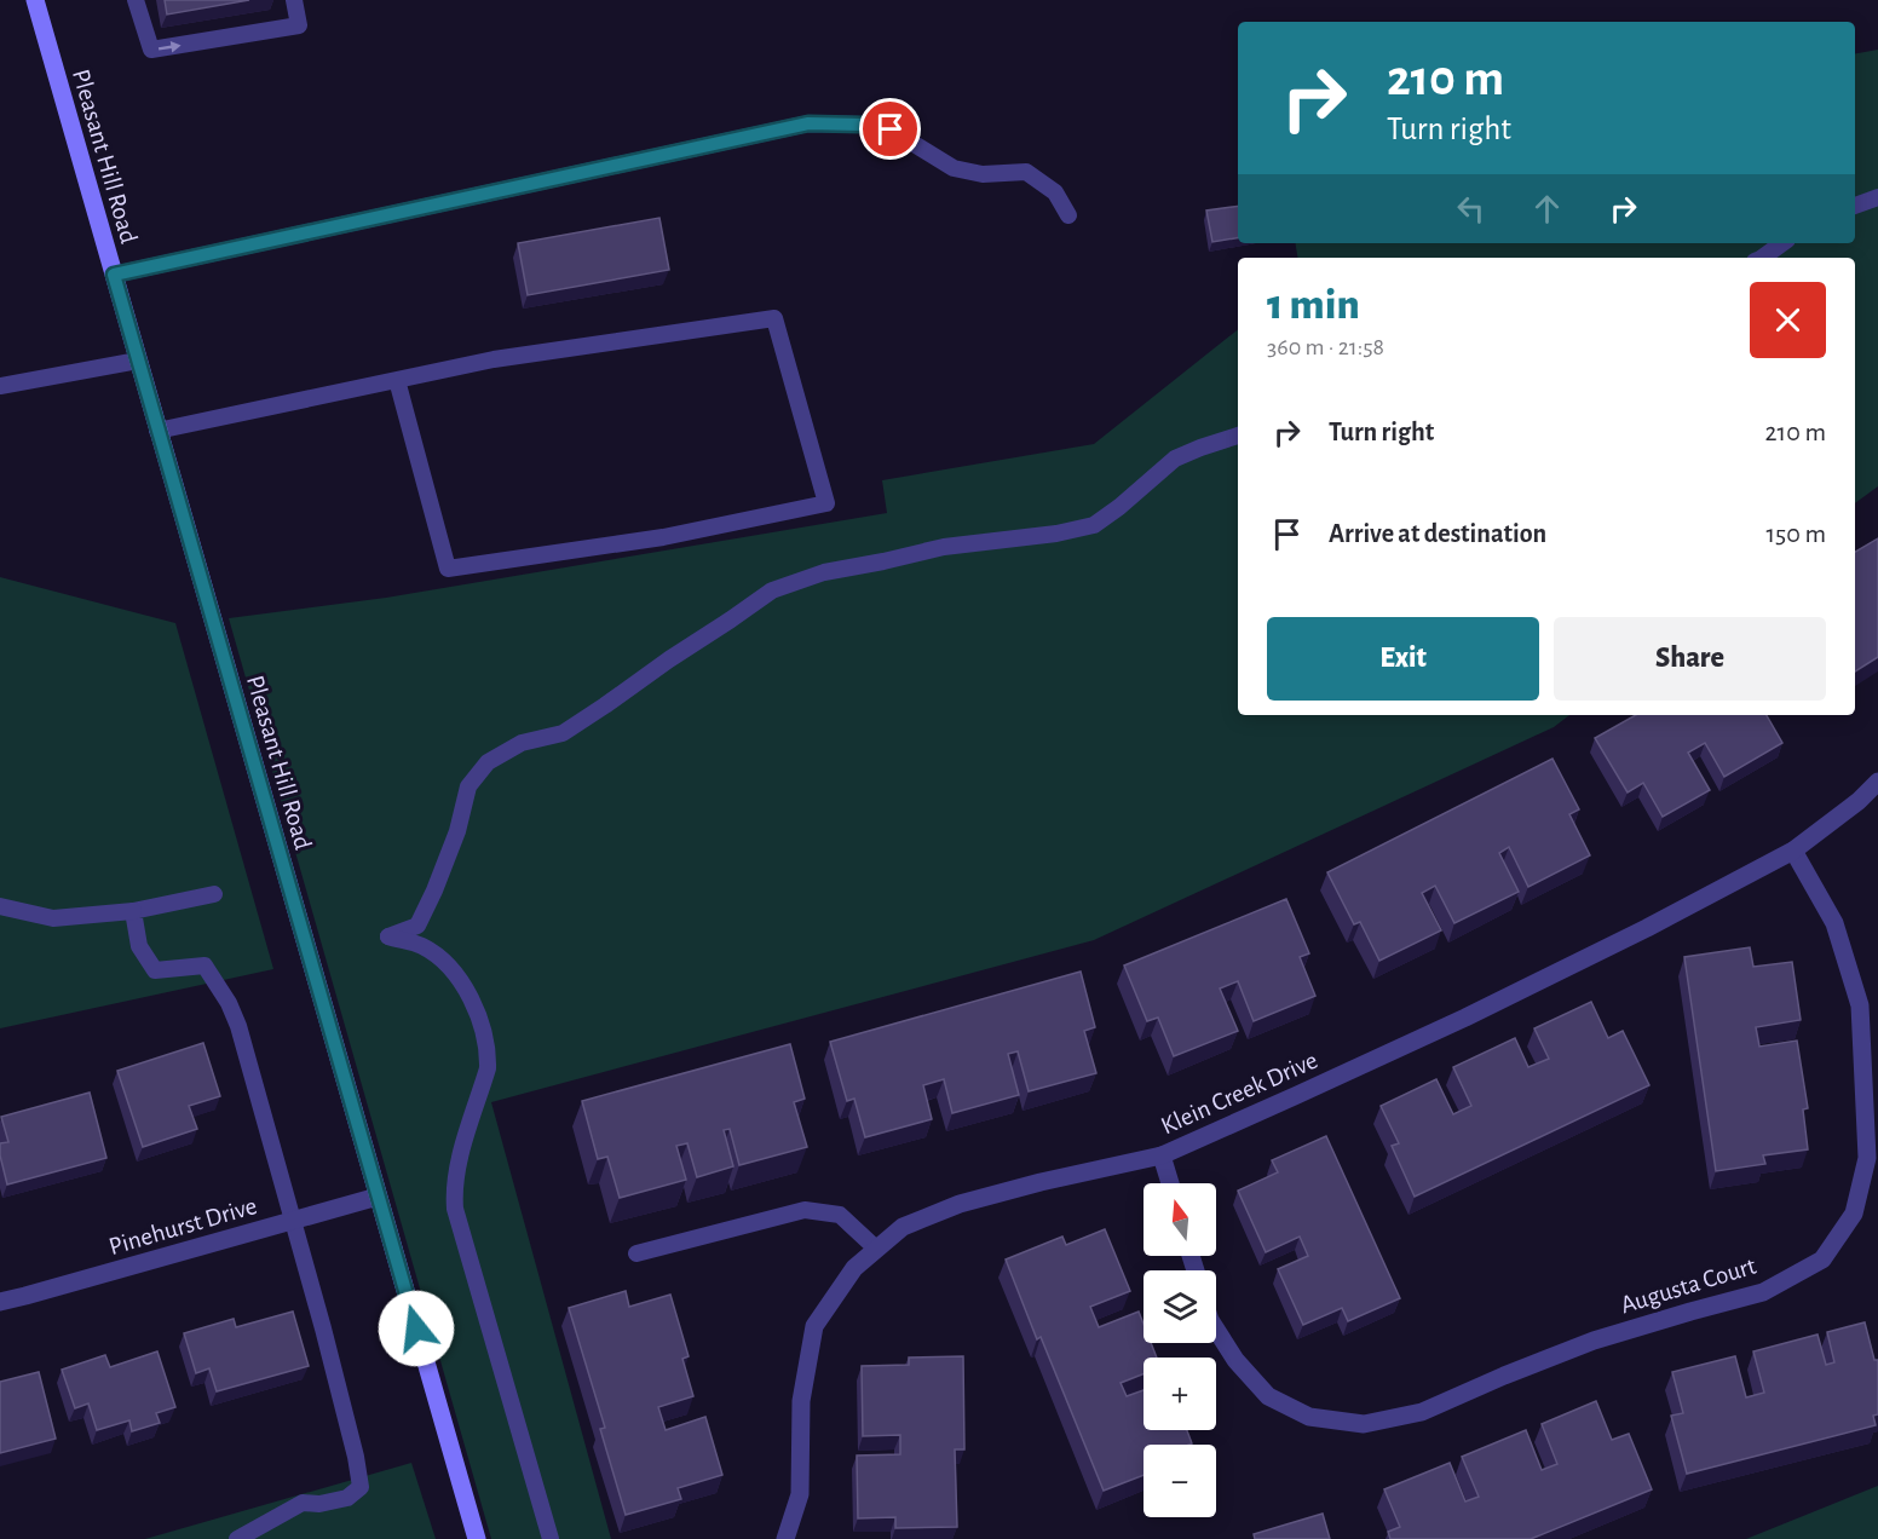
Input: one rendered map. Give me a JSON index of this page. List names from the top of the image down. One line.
{"streets":{"street":["Pleasant Hill Road","Klein Creek Drive","Pinehurst Drive","Augusta Court"]},"crossings":[["Pleasant Hill Road","Pinehurst Drive"],["Klein Creek Drive","Augusta Court"]],"north":"top","page":{"turn":["210 m","Turn right"],"heading":["1 min","360 m · 21:58"],"list":[{"name":"Turn right","value":"210 m"},{"name":"Arrive at destination","value":"150 m"}],"buttons":["Exit","Share"],"map_buttons":["+","−"]}}
